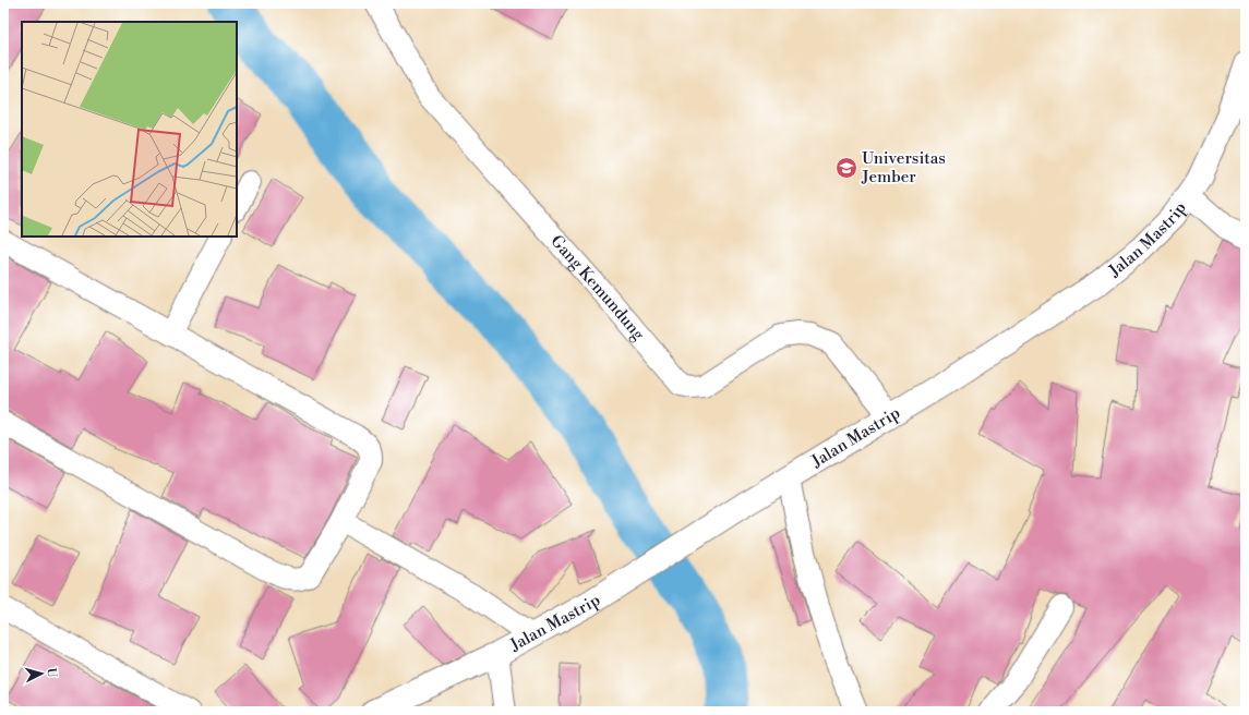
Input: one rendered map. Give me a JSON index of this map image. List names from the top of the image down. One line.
{"streets":{"main road":["Jalan Mastrip"],"street":["Gang Kemundung"]},"crossings":[["Jalan Mastrip","Gang Kemundung"]],"places":{"school or university":["Universitas Jember"]},"north":"right"}
